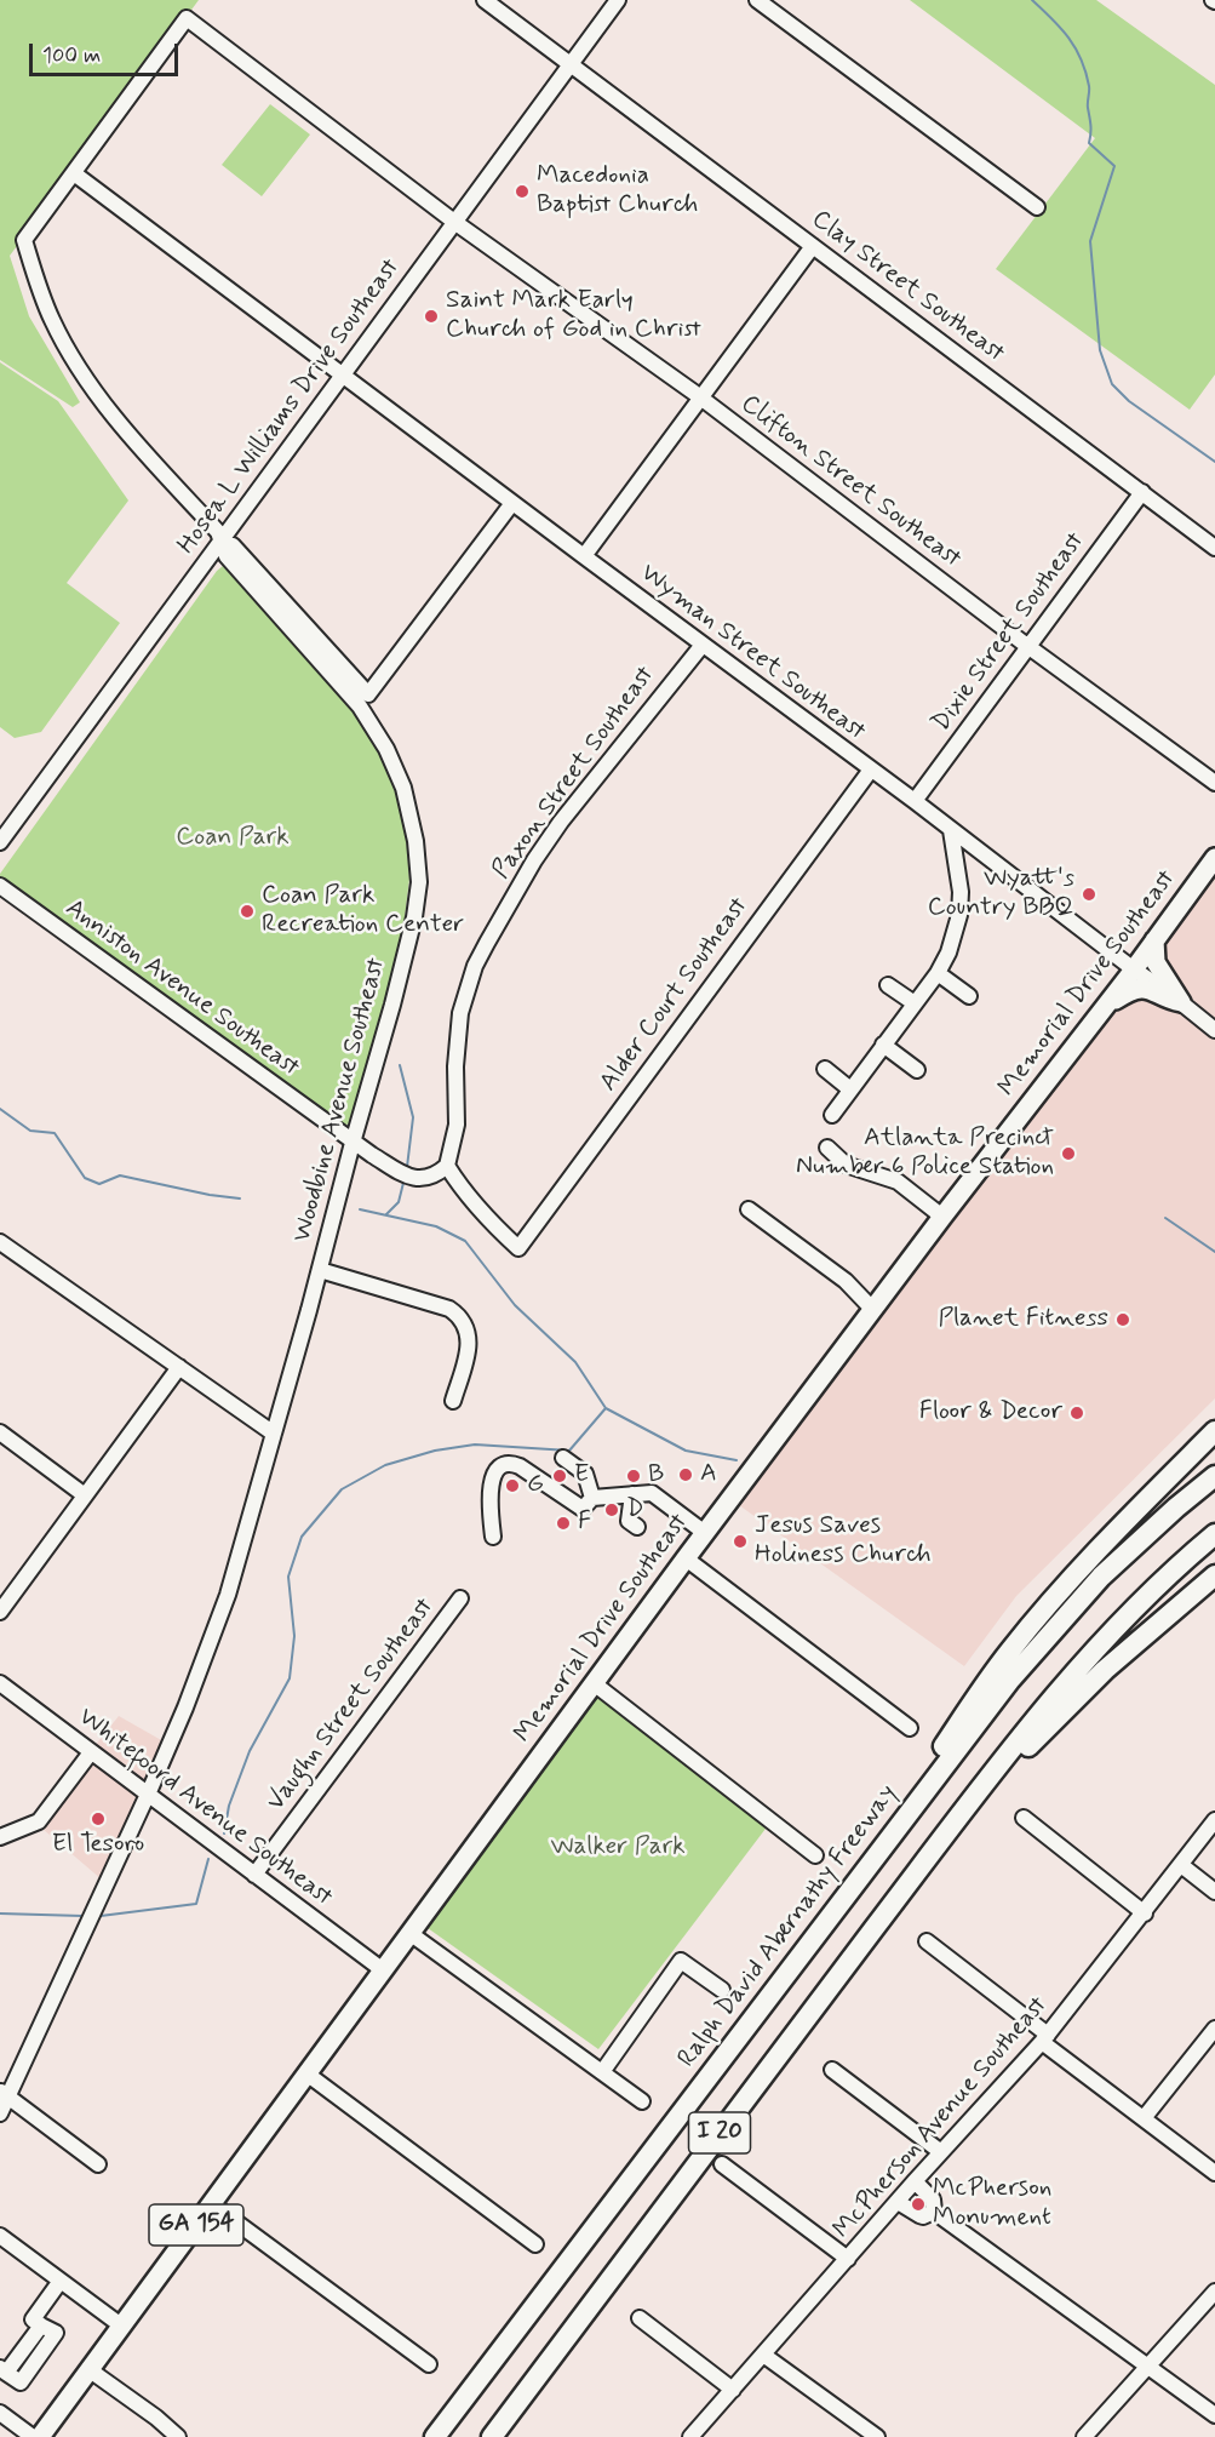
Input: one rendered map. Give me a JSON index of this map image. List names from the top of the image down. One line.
{"streets":{"highway":["Ralph David Abernathy Freeway","I 20"],"main road":["Memorial Drive Southeast","GA 154"],"street":["Clay Street Southeast","Hosea L Williams Drive Southeast","Clifton Street Southeast","Dixie Street Southeast","Wyman Street Southeast","Paxon Street Southeast","Anniston Avenue Southeast","Alder Court Southeast","Woodbine Avenue Southeast","Vaughn Street Southeast","Whitefoord Avenue Southeast","McPherson Avenue Southeast"]},"crossings":[["Clay Street Southeast","Hosea L Williams Drive Southeast"],["Clay Street Southeast","Dixie Street Southeast"],["Hosea L Williams Drive Southeast","Clifton Street Southeast"],["Hosea L Williams Drive Southeast","Wyman Street Southeast"],["Hosea L Williams Drive Southeast","Woodbine Avenue Southeast"],["Clifton Street Southeast","Dixie Street Southeast"],["Clifton Street Southeast","Wyman Street Southeast"],["Clifton Street Southeast","Woodbine Avenue Southeast"],["Dixie Street Southeast","Wyman Street Southeast"],["Wyman Street Southeast","Paxon Street Southeast"],["Wyman Street Southeast","Memorial Drive Southeast"],["Wyman Street Southeast","Alder Court Southeast"],["Wyman Street Southeast","Woodbine Avenue Southeast"],["Paxon Street Southeast","Anniston Avenue Southeast"],["Paxon Street Southeast","Alder Court Southeast"],["Memorial Drive Southeast","Whitefoord Avenue Southeast"],["Anniston Avenue Southeast","Alder Court Southeast"],["Anniston Avenue Southeast","Woodbine Avenue Southeast"],["Woodbine Avenue Southeast","Whitefoord Avenue Southeast"],["Vaughn Street Southeast","Whitefoord Avenue Southeast"]],"parks":["Coan Park","Walker Park"],"places":["Macedonia Baptist Church","Saint Mark Early Church of God in Christ","Wyatt's Country BBQ","Coan Park Recreation Center","Atlanta Precinct Number 6 Police Station","Planet Fitness","Floor & Decor","A","E","B","G","D","F","Jesus Saves Holiness Church","El Tesoro","McPherson Monument"],"scale_bar":"100 m"}
